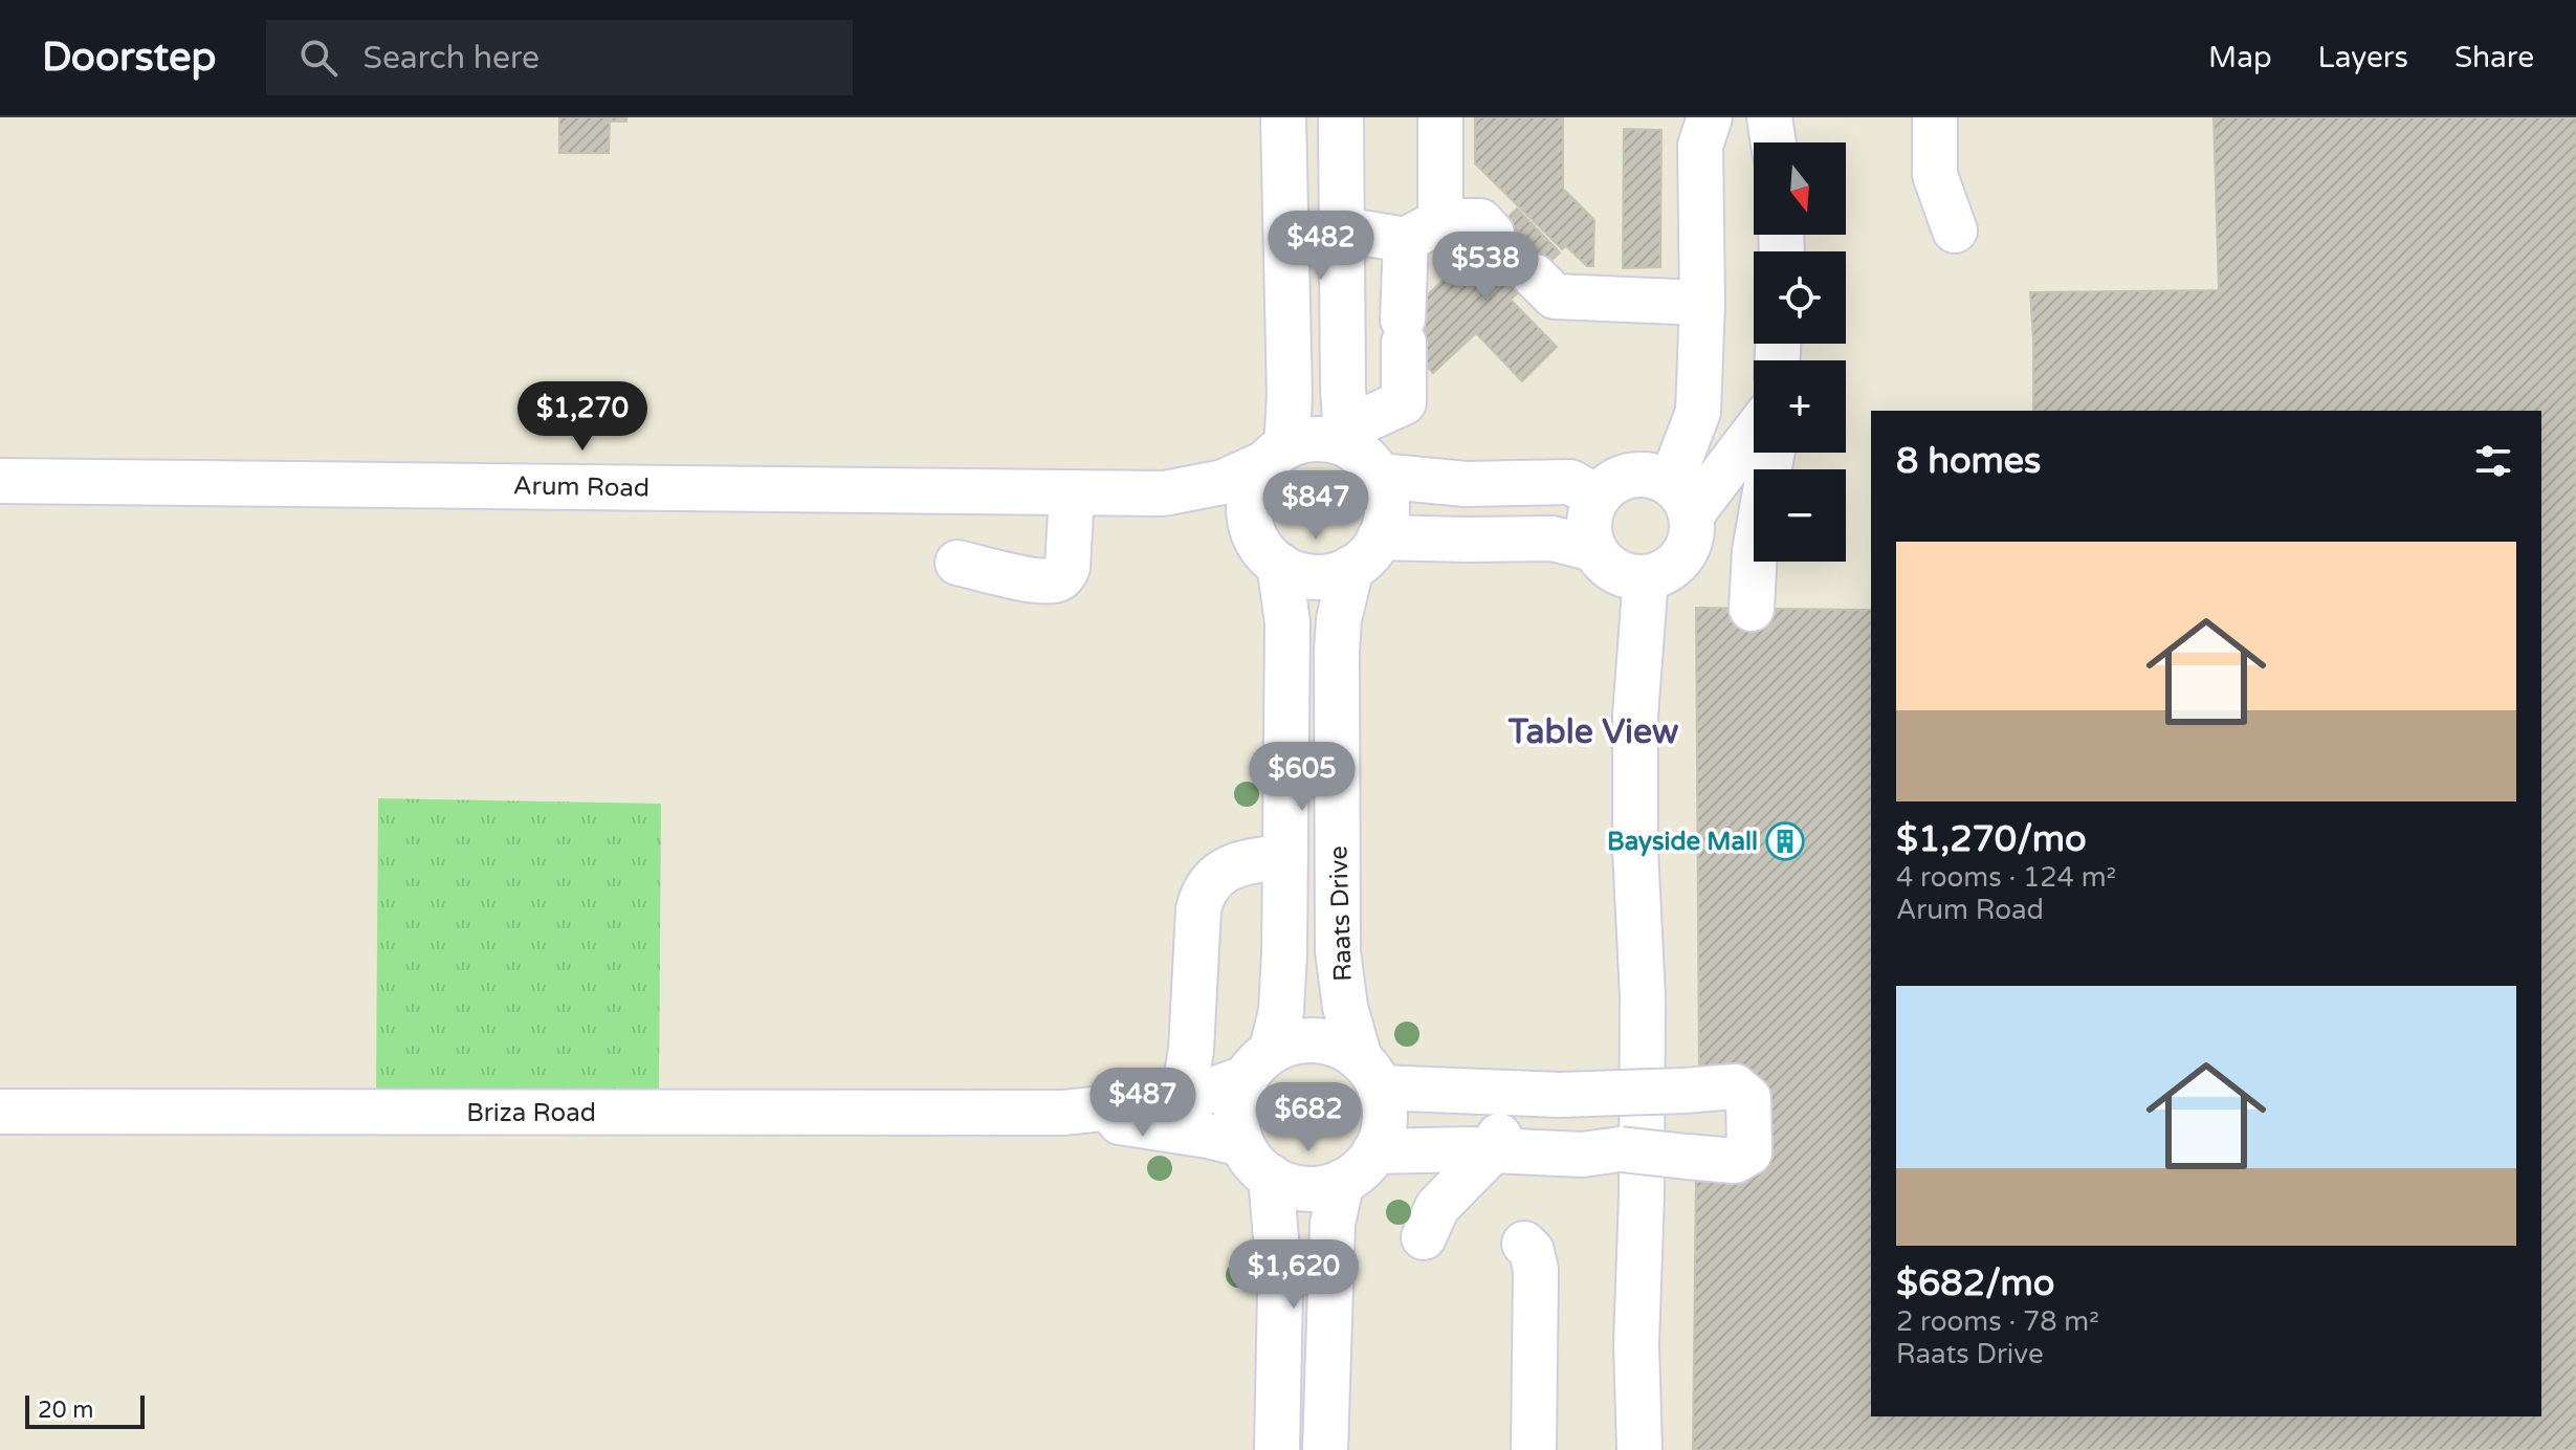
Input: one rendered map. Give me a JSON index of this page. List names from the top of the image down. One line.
{"streets":{"street":["Arum Road","Raats Drive","Briza Road"]},"crossings":[["Arum Road","Raats Drive"],["Raats Drive","Briza Road"]],"districts":["Table View"],"places":{"building":["Bayside Mall"]},"scale_bar":"20 m","north":"bottom","page":{"header":"Doorstep","search":"Search here","nav":["Map","Layers","Share"],"map_buttons":["+","−"],"price":["$482","$538","$1,270","$847","$605","$487","$682","$1,620"],"heading":"8 homes","list":[{"name":"$1,270/mo","note":"4 rooms · 124 m² · Arum Road"},{"name":"$682/mo","note":"2 rooms · 78 m² · Raats Drive"}],"scale":"20 m"}}
